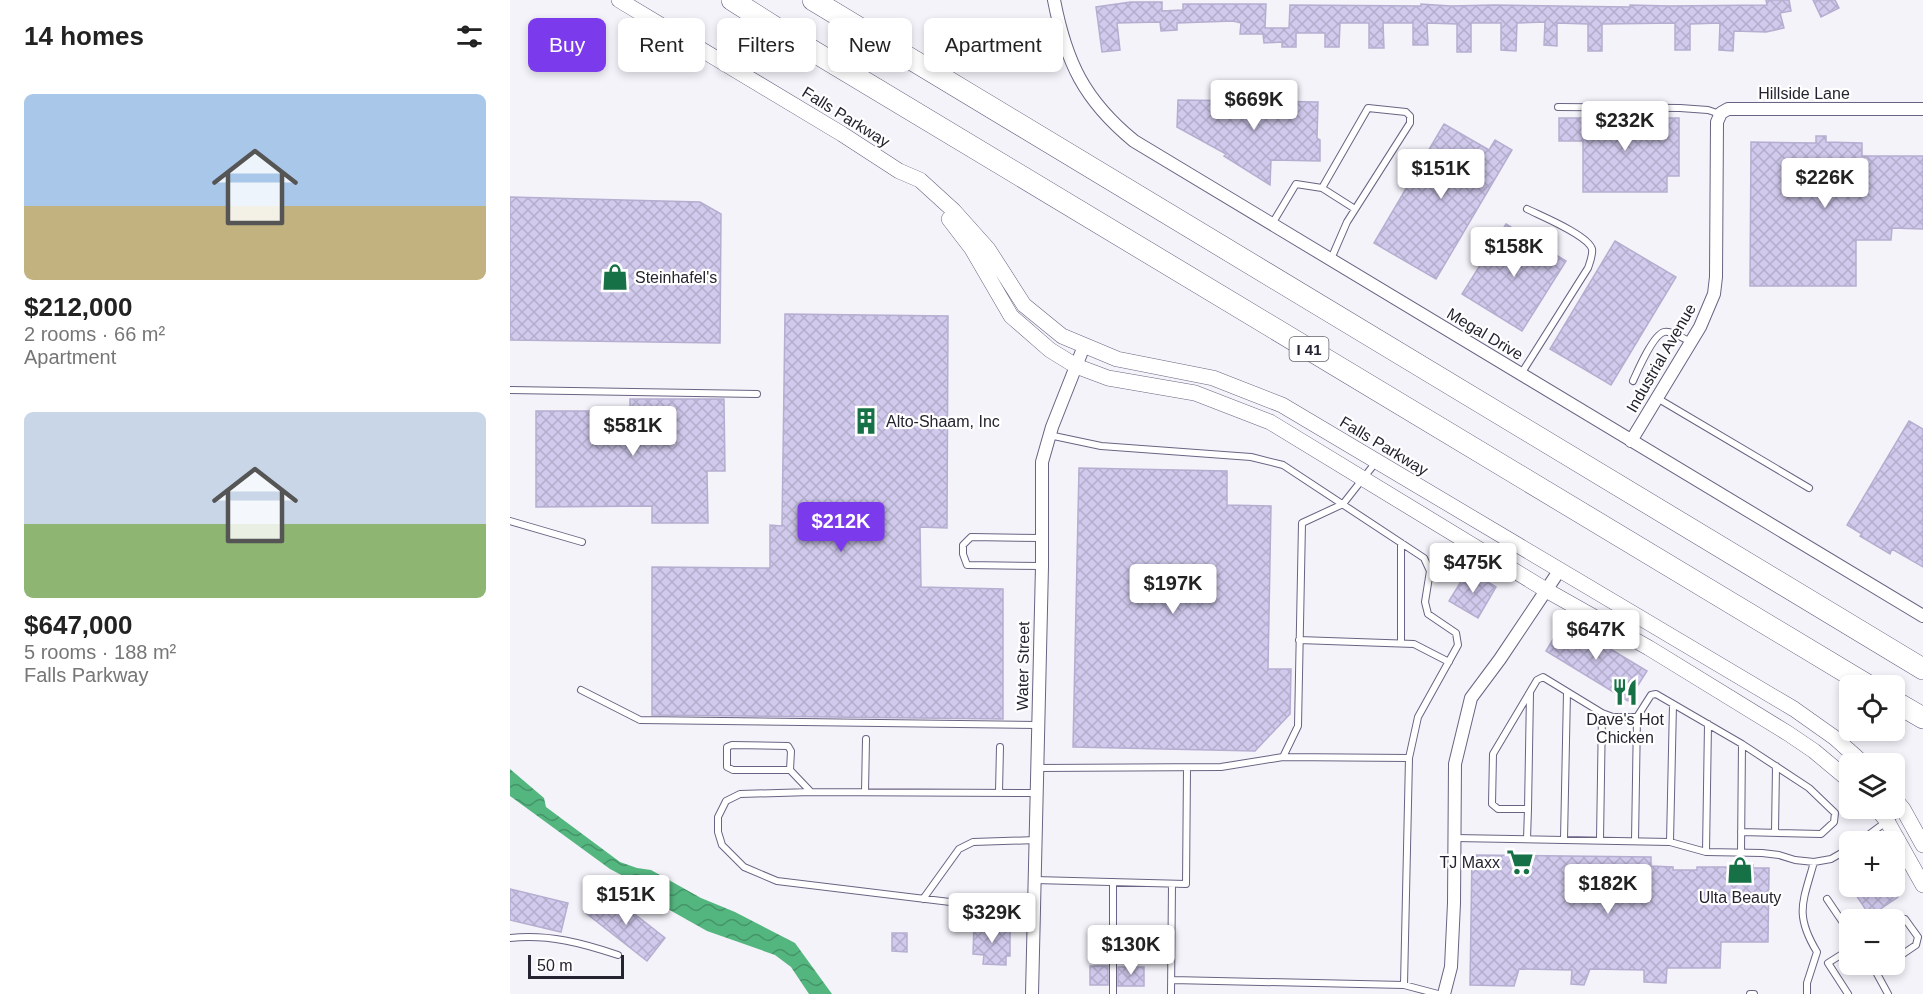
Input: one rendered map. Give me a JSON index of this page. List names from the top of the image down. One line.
{"streets":{"highway":["I 41"],"street":["Hillside Lane","Falls Parkway","Megal Drive","Industrial Avenue","Water Street"]},"crossings":[["Hillside Lane","Industrial Avenue"],["Falls Parkway","Water Street"],["Megal Drive","Industrial Avenue"]],"places":{"shop":["Steinhafel's","Ulta Beauty"],"building":["Alto-Shaam, Inc"],"restaurant":["Dave's Hot Chicken"],"supermarket":["TJ Maxx"]},"scale_bar":"50 m","page":{"heading":"14 homes","chip":["Buy","Rent","Filters","New","Apartment"],"list":[{"name":"$212,000","note":"2 rooms · 66 m² · Apartment"},{"name":"$647,000","note":"5 rooms · 188 m² · Falls Parkway"}],"price":["$669K","$232K","$151K","$226K","$158K","$581K","$212K","$475K","$197K","$647K","$182K","$151K","$329K","$130K"],"map_buttons":["+","−"],"scale":"50 m"}}
